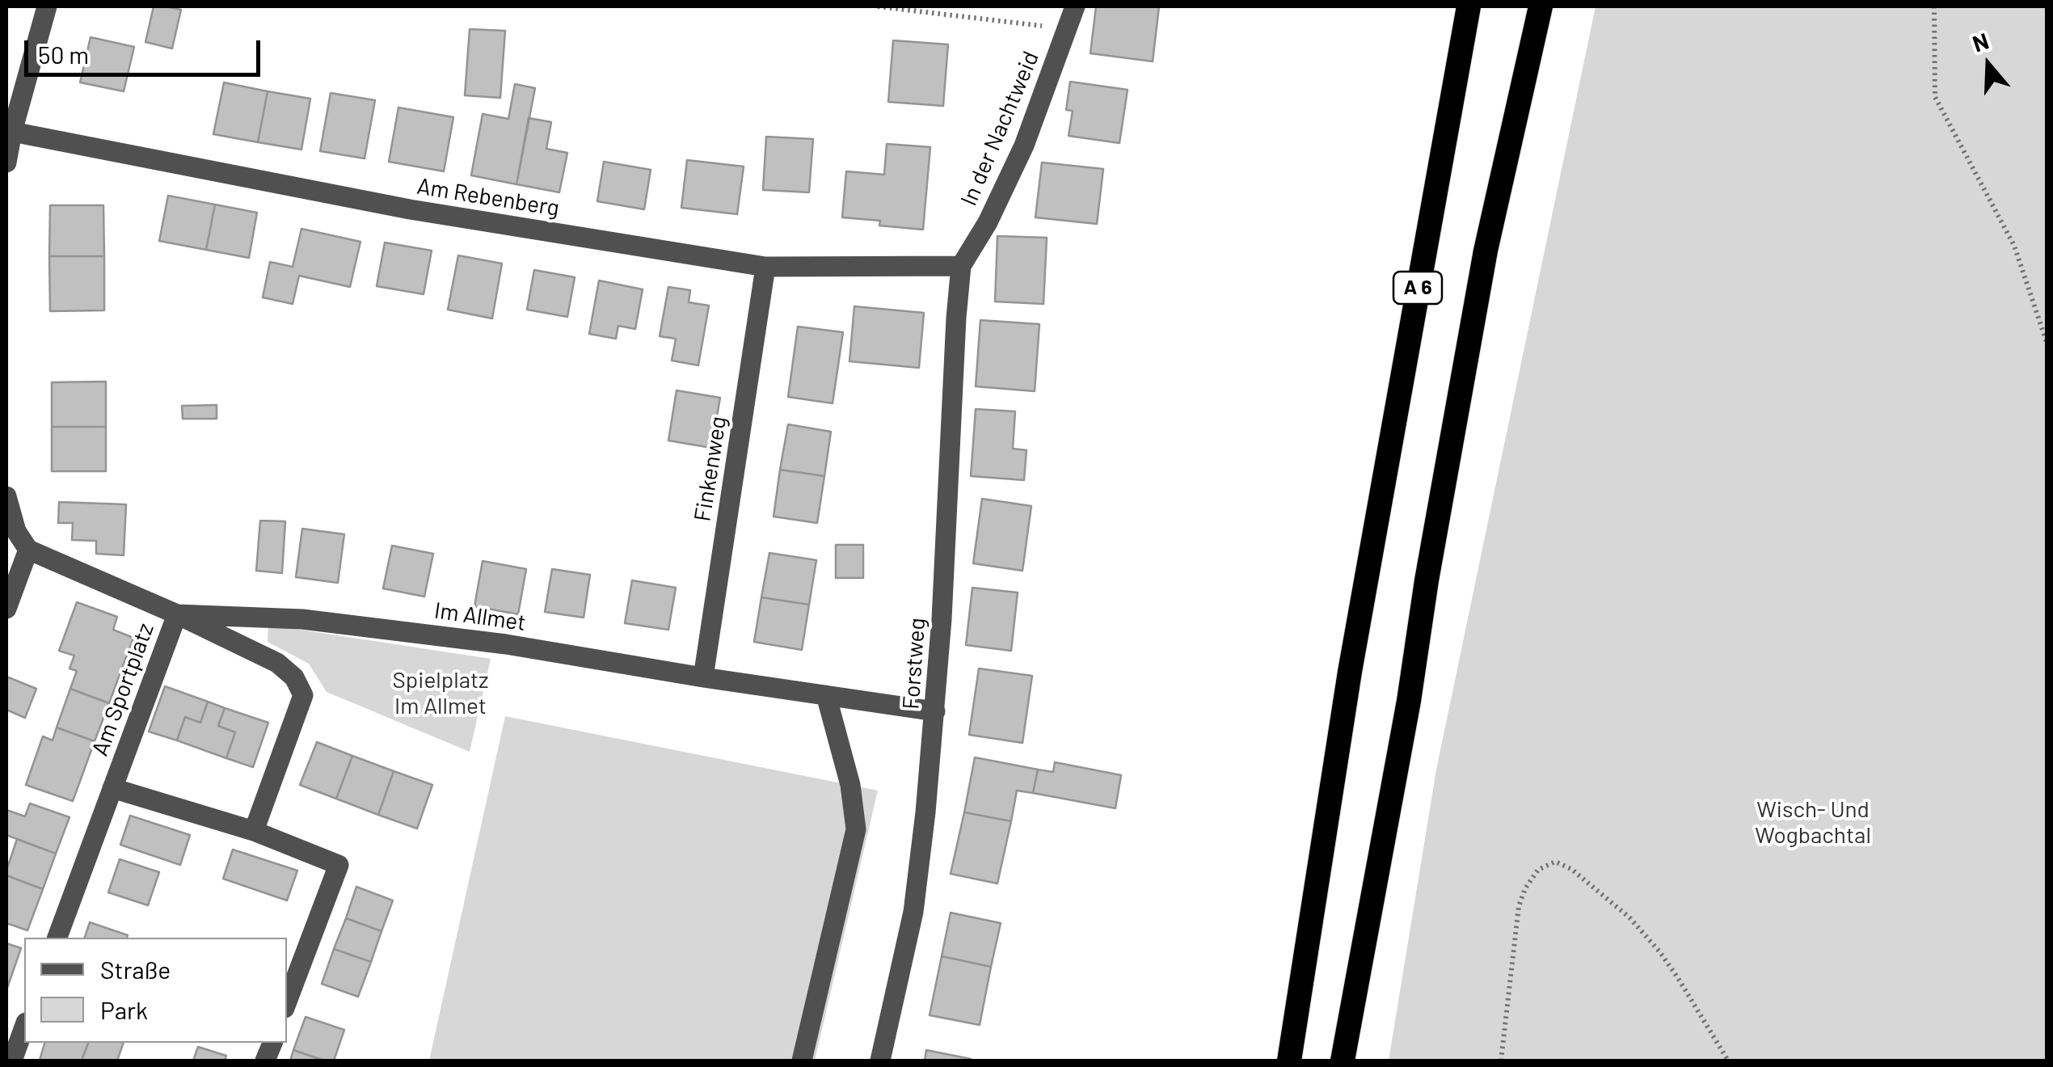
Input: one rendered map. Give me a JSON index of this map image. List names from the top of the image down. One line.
{"streets":{"highway":["A 6"],"street":["In der Nachtweid","Am Rebenberg","Finkenweg","Im Allmet","Forstweg","Am Sportplatz"]},"crossings":[["In der Nachtweid","Am Rebenberg"],["In der Nachtweid","Forstweg"],["Am Rebenberg","Finkenweg"],["Am Rebenberg","Forstweg"],["Finkenweg","Im Allmet"],["Im Allmet","Forstweg"],["Im Allmet","Am Sportplatz"]],"parks":["Spielplatz Im Allmet","Wisch- Und Wogbachtal"],"legend":["Straße","Park"],"scale_bar":"50 m","north":"top"}
